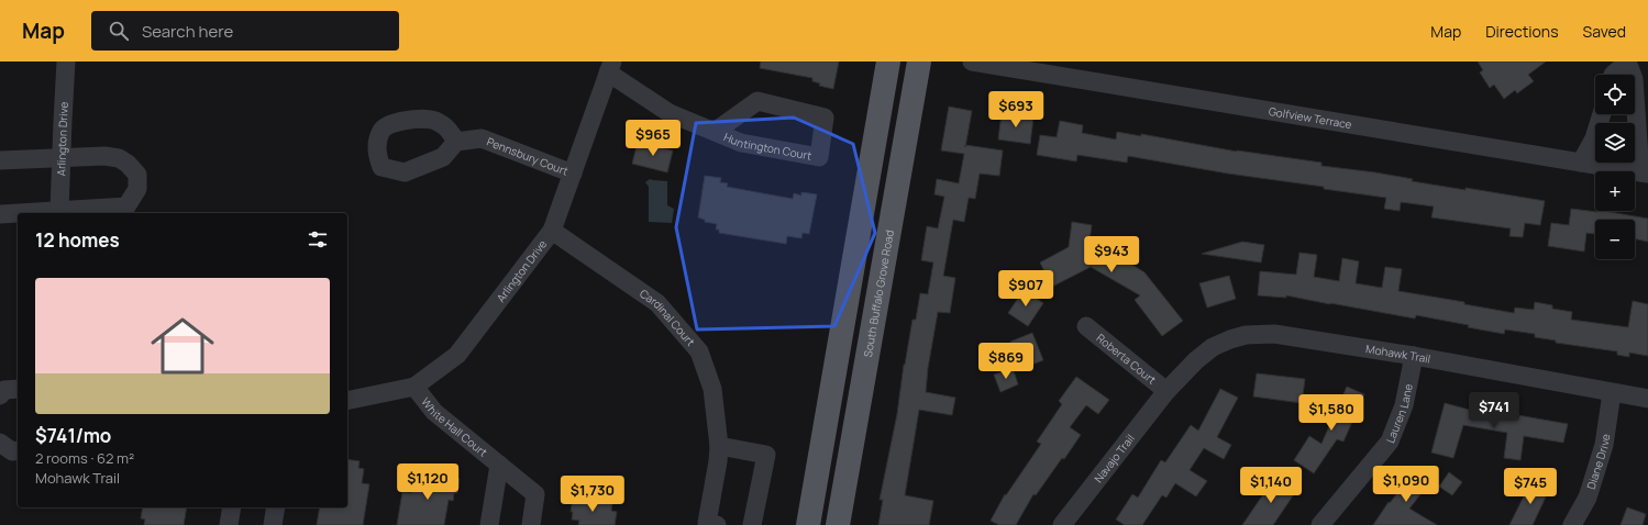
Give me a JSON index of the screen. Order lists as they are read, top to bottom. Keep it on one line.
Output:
{"streets":{"main road":["South Buffalo Grove Road"],"street":["Golfview Terrace","Arlington Drive","Huntington Court","Pennsbury Court","Cardinal Court","Mohawk Trail","Roberta Court","Lauren Lane","White Hall Court","Navajo Trail","Diane Drive"]},"crossings":[["Arlington Drive","Huntington Court"],["Arlington Drive","Pennsbury Court"],["Arlington Drive","Cardinal Court"],["Arlington Drive","White Hall Court"],["Mohawk Trail","Roberta Court"],["Mohawk Trail","Lauren Lane"],["Mohawk Trail","Navajo Trail"],["Mohawk Trail","Diane Drive"],["Roberta Court","Navajo Trail"]],"page":{"header":"Map","search":"Search here","nav":["Map","Directions","Saved"],"map_buttons":["+","−"],"price":["$693","$965","$943","$907","$869","$741","$1,580","$1,120","$1,090","$1,140","$745","$1,730"],"heading":"12 homes","list":[{"name":"$741/mo","note":"2 rooms · 62 m² · Mohawk Trail"}]}}
